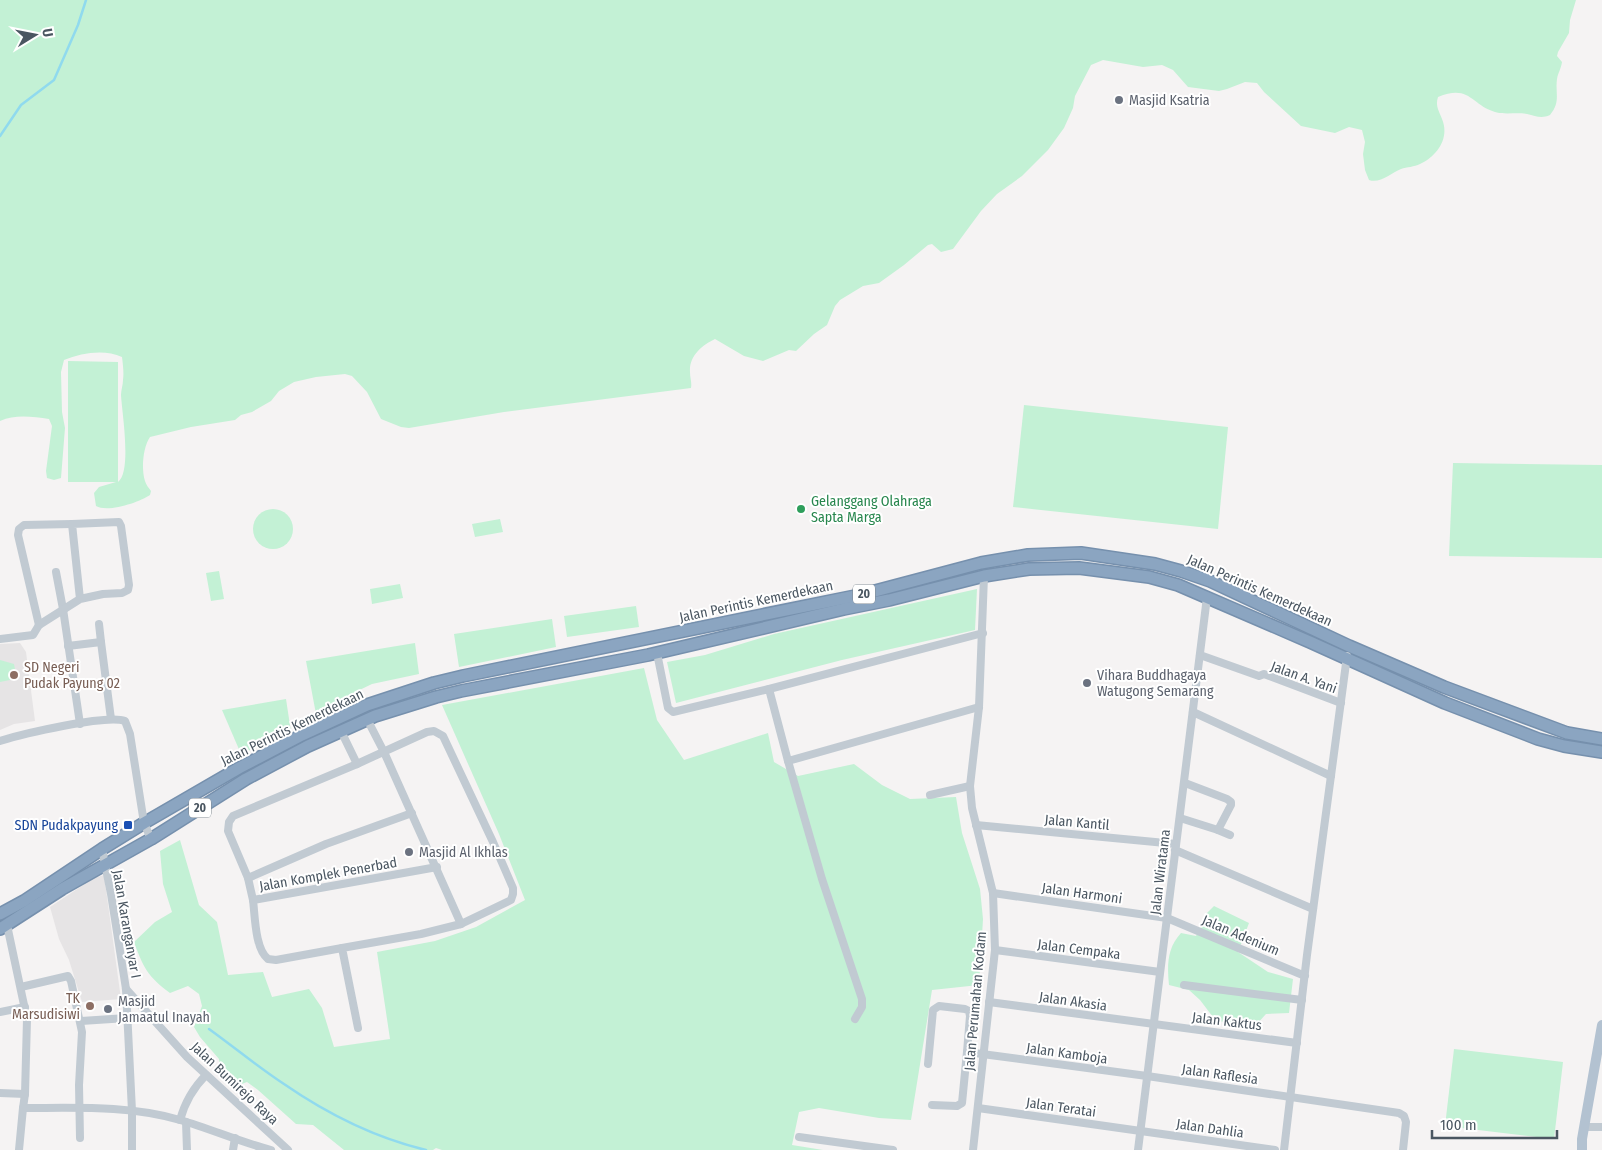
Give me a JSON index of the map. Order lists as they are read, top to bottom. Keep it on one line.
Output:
{"streets":{"highway":["Jalan Perintis Kemerdekaan","20"],"street":["Jalan A. Yani","Jalan Kantil","Jalan Wiratama","Jalan Komplek Penerbad","Jalan Harmoni","Jalan Karanganyar I","Jalan Adenium","Jalan Cempaka","Jalan Perumahan Kodam","Jalan Akasia","Jalan Kaktus","Jalan Kamboja","Jalan Raflesia","Jalan Bumirejo Raya","Jalan Teratai","Jalan Dahlia"]},"crossings":[["Jalan Perintis Kemerdekaan","Jalan Wiratama"],["Jalan Perintis Kemerdekaan","Jalan Karanganyar I"],["Jalan Perintis Kemerdekaan","Jalan Perumahan Kodam"],["Jalan A. Yani","Jalan Wiratama"],["Jalan Kantil","Jalan Wiratama"],["Jalan Kantil","Jalan Perumahan Kodam"],["Jalan Wiratama","Jalan Harmoni"],["Jalan Wiratama","Jalan Adenium"],["Jalan Wiratama","Jalan Cempaka"],["Jalan Wiratama","Jalan Akasia"],["Jalan Wiratama","Jalan Kaktus"],["Jalan Wiratama","Jalan Kamboja"],["Jalan Wiratama","Jalan Raflesia"],["Jalan Wiratama","Jalan Teratai"],["Jalan Wiratama","Jalan Dahlia"],["Jalan Harmoni","Jalan Adenium"],["Jalan Harmoni","Jalan Perumahan Kodam"],["Jalan Karanganyar I","Jalan Bumirejo Raya"],["Jalan Cempaka","Jalan Perumahan Kodam"],["Jalan Perumahan Kodam","Jalan Akasia"],["Jalan Perumahan Kodam","Jalan Kamboja"],["Jalan Perumahan Kodam","Jalan Teratai"],["Jalan Akasia","Jalan Kaktus"],["Jalan Kamboja","Jalan Raflesia"],["Jalan Teratai","Jalan Dahlia"]],"places":{"other":["Masjid Ksatria","Gelanggang Olahraga Sapta Marga","SD Negeri Pudak Payung 02","Vihara Buddhagaya Watugong Semarang","Masjid Al Ikhlas","TK Marsudisiwi","Masjid Jamaatul Inayah"],"transit":["SDN Pudakpayung"]},"scale_bar":"100 m","north":"right"}
